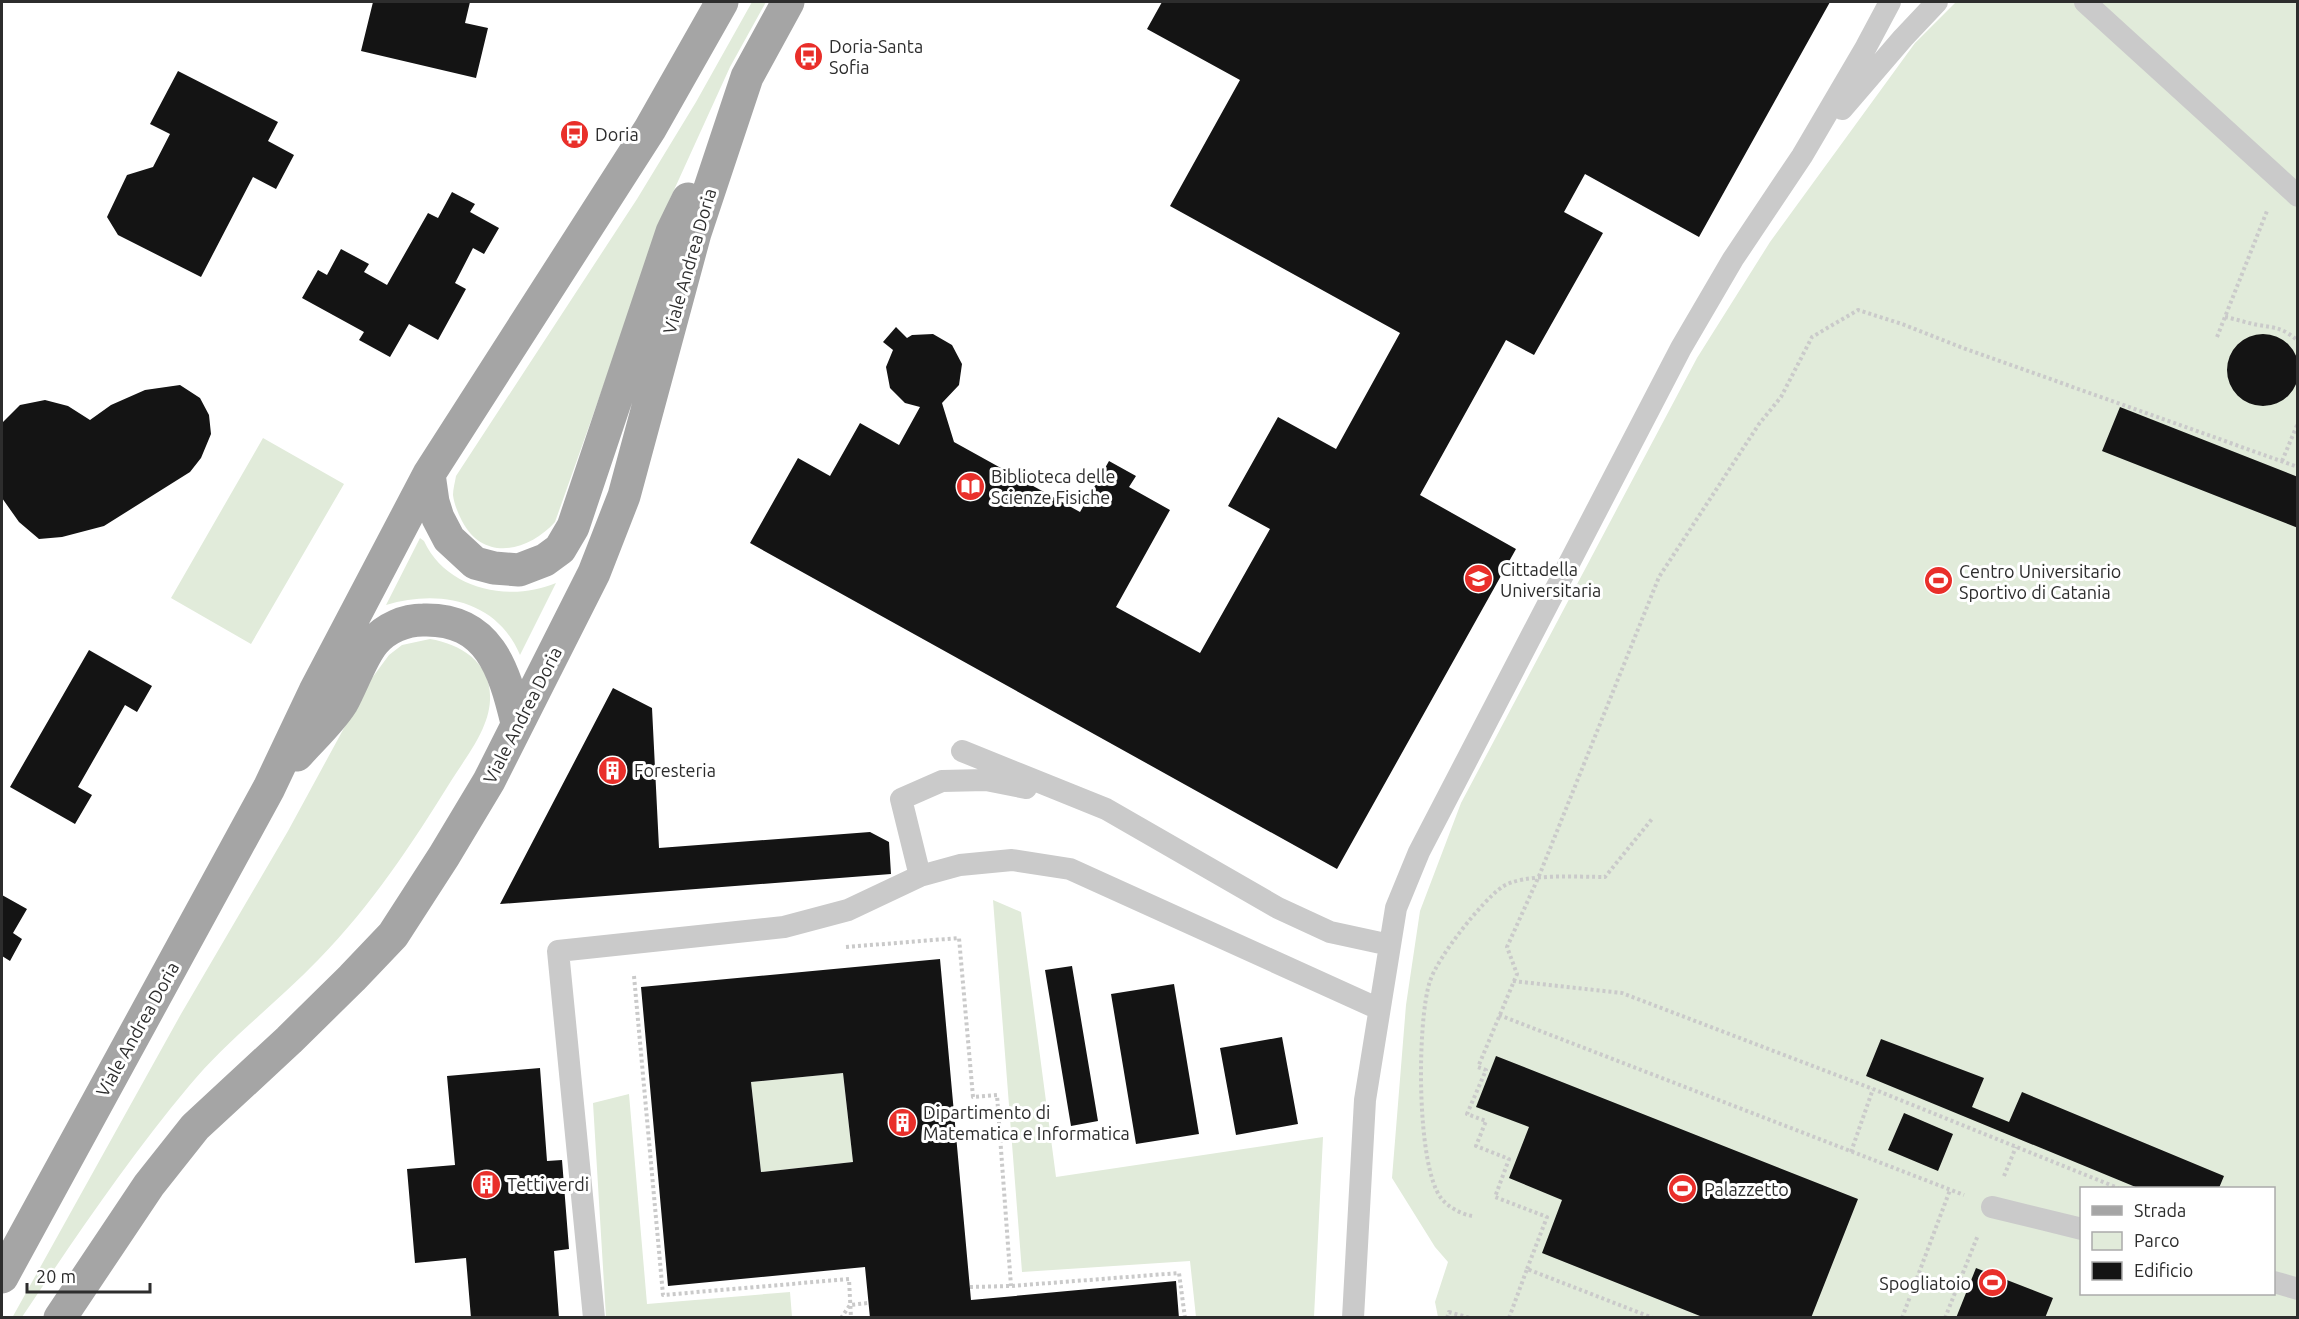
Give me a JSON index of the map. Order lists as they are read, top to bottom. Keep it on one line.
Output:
{"streets":{"main road":["Viale Andrea Doria"]},"places":{"bus stop":["Doria-Santa Sofia","Doria"],"library":["Biblioteca delle Scienze Fisiche"],"school or university":["Cittadella Universitaria"],"sports":["Centro Universitario Sportivo di Catania","Palazzetto","Spogliatoio"],"building":["Foresteria","Dipartimento di Matematica e Informatica","Tetti verdi"]},"legend":["Strada","Parco","Edificio"],"scale_bar":"20 m"}
